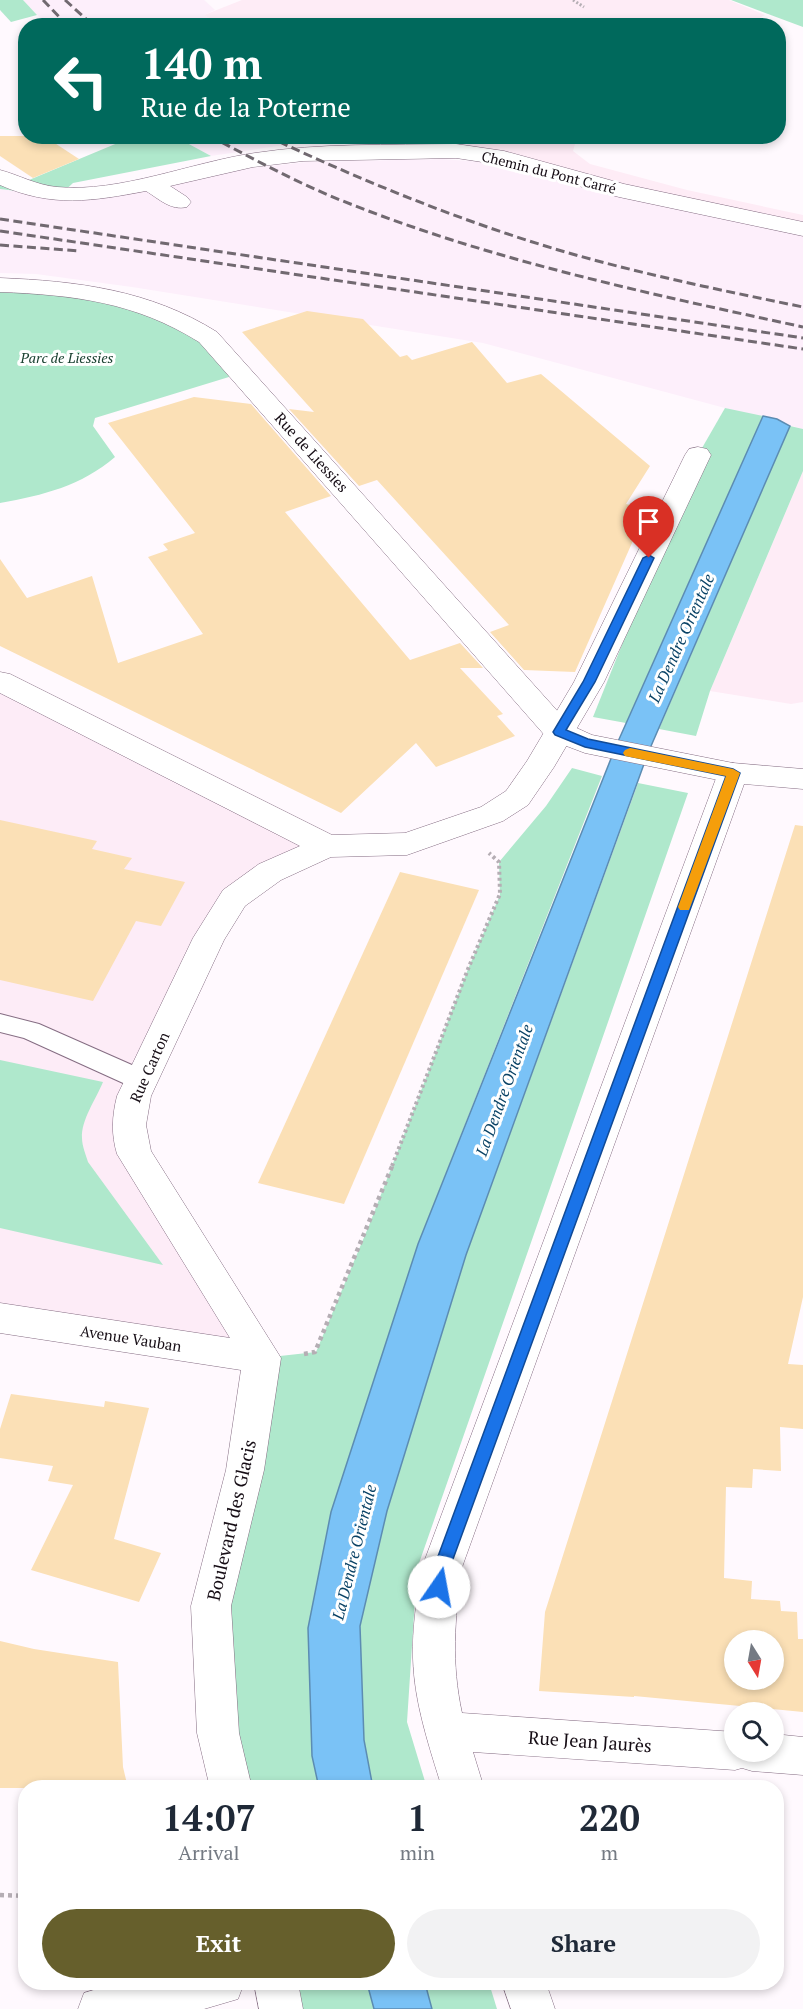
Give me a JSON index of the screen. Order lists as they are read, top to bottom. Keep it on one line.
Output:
{"streets":{"street":["Chemin du Pont Carré","Rue de Liessies","Rue Carton","Avenue Vauban","Boulevard des Glacis","Rue Jean Jaurès"]},"crossings":[["Rue de Liessies","Rue Carton"],["Rue Carton","Avenue Vauban"],["Rue Carton","Boulevard des Glacis"],["Avenue Vauban","Boulevard des Glacis"]],"water":["La Dendre Orientale"],"parks":["Parc de Liessies"],"north":"bottom","page":{"turn":["140 m","Rue de la Poterne"],"eta":["14:07","Arrival","1","min","220","m"],"buttons":["Exit","Share"]}}
